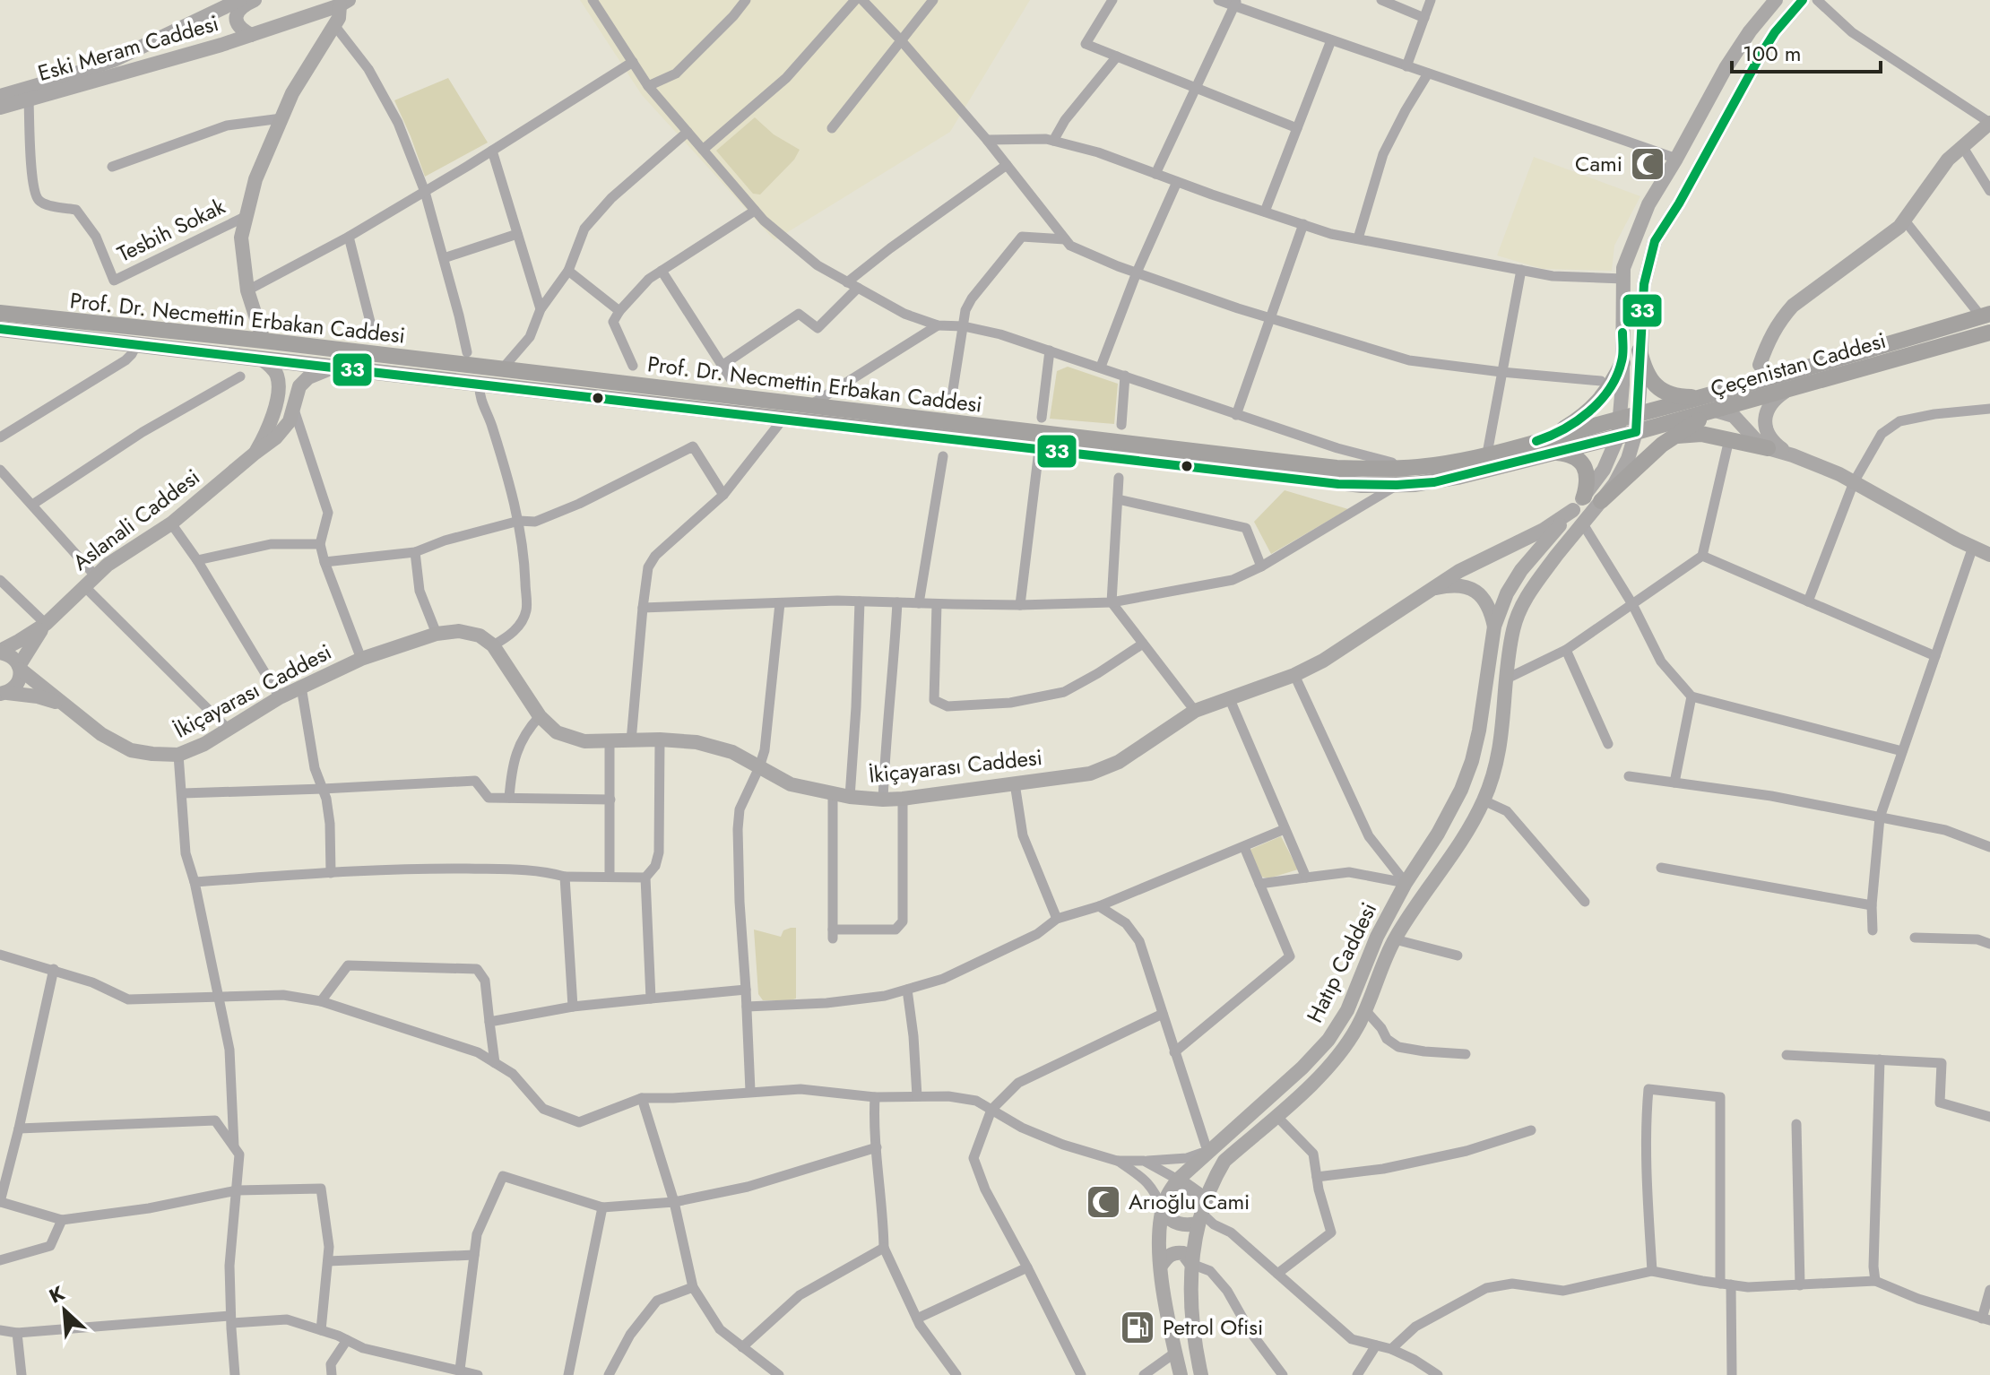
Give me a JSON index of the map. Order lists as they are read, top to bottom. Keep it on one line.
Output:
{"streets":{"main road":["Prof. Dr. Necmettin Erbakan Caddesi","Çeçenistan Caddesi"],"street":["Eski Meram Caddesi","Tesbih Sokak","Aslanali Caddesi","İkiçayarası Caddesi","Hatıp Caddesi"]},"crossings":[["Eski Meram Caddesi","Tesbih Sokak"],["Prof. Dr. Necmettin Erbakan Caddesi","Çeçenistan Caddesi"],["Prof. Dr. Necmettin Erbakan Caddesi","Aslanali Caddesi"],["Prof. Dr. Necmettin Erbakan Caddesi","Hatıp Caddesi"],["Çeçenistan Caddesi","Hatıp Caddesi"],["Aslanali Caddesi","İkiçayarası Caddesi"],["İkiçayarası Caddesi","Hatıp Caddesi"]],"places":{"mosque":["Cami","Arıoğlu Cami"],"fuel station":["Petrol Ofisi"]},"lines":["transit line 33"],"scale_bar":"100 m","north":"top left"}
